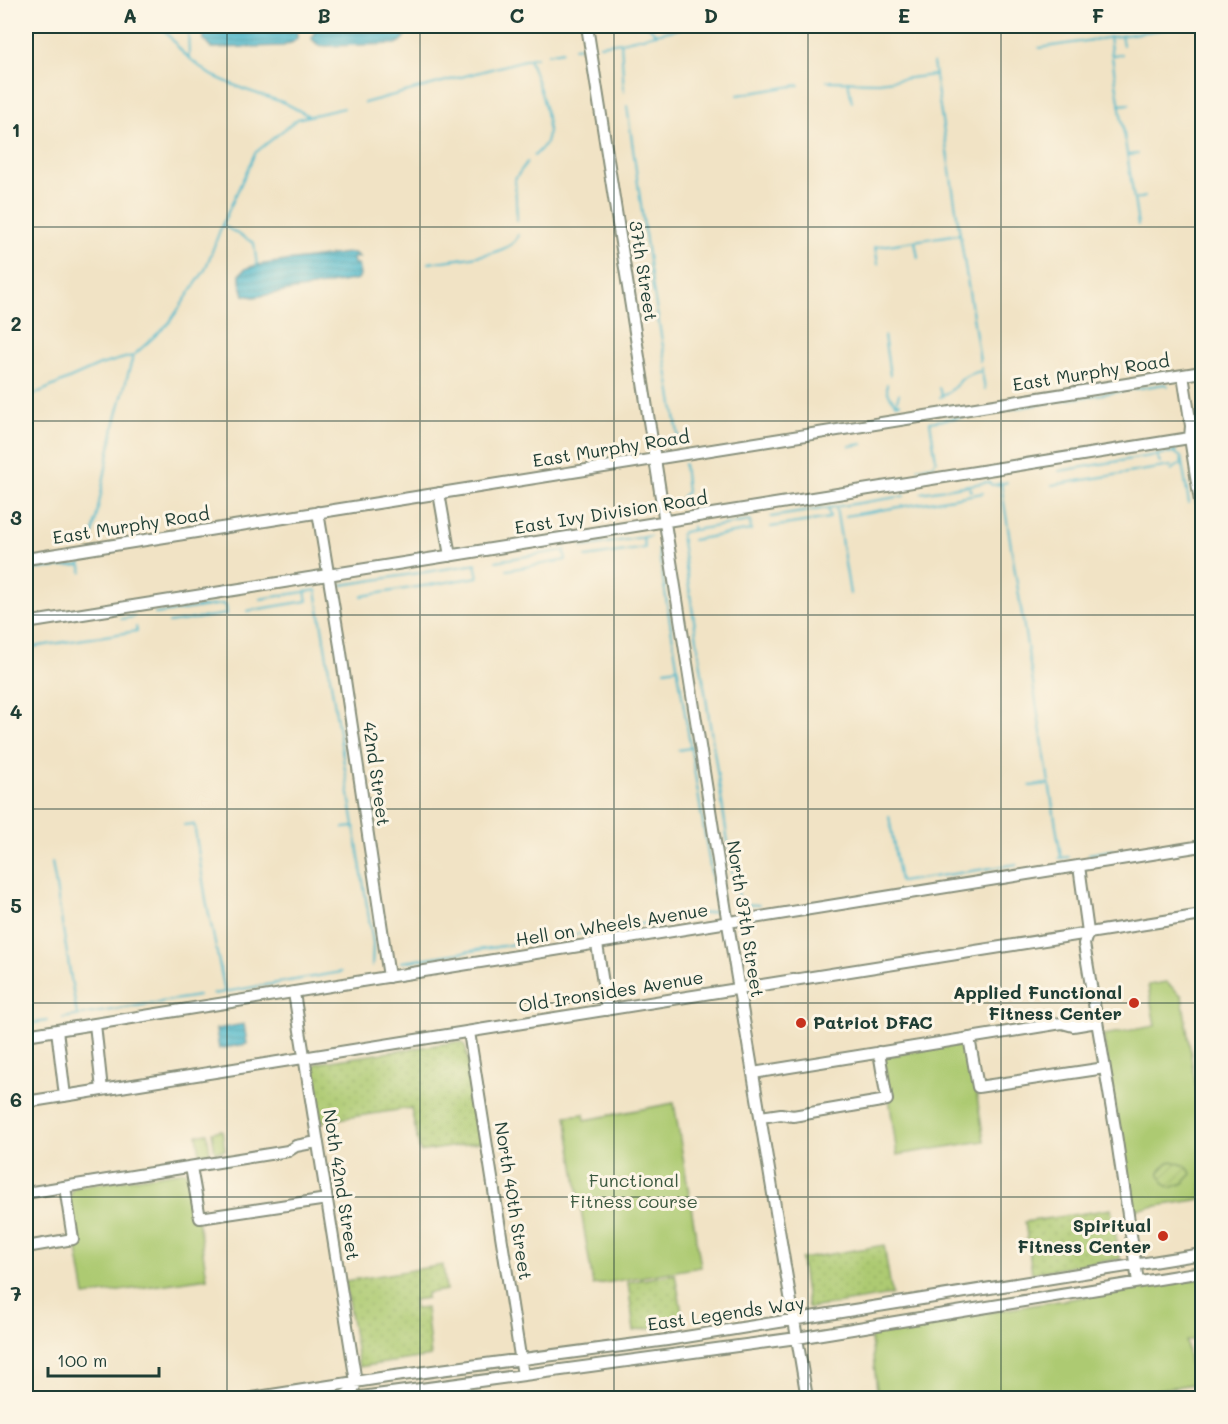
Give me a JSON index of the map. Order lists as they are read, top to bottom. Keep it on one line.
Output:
{"streets":{"street":["37th Street","East Murphy Road","East Ivy Division Road","42nd Street","North 37th Street","Hell on Wheels Avenue","Old Ironsides Avenue","Noth 42nd Street","North 40th Street","East Legends Way"]},"crossings":[["37th Street","East Murphy Road"],["37th Street","East Ivy Division Road"],["37th Street","North 37th Street"],["East Murphy Road","42nd Street"],["East Ivy Division Road","42nd Street"],["East Ivy Division Road","North 37th Street"],["42nd Street","Hell on Wheels Avenue"],["North 37th Street","Hell on Wheels Avenue"],["North 37th Street","Old Ironsides Avenue"],["North 37th Street","East Legends Way"],["Hell on Wheels Avenue","Noth 42nd Street"],["Old Ironsides Avenue","Noth 42nd Street"],["Old Ironsides Avenue","North 40th Street"],["Noth 42nd Street","East Legends Way"],["North 40th Street","East Legends Way"]],"parks":["Functional Fitness course"],"places":["Applied Functional Fitness Center","Patriot DFAC","Spiritual Fitness Center"],"scale_bar":"100 m","grid":{"columns":["A","B","C","D","E","F"],"rows":["1","2","3","4","5","6","7"]}}
